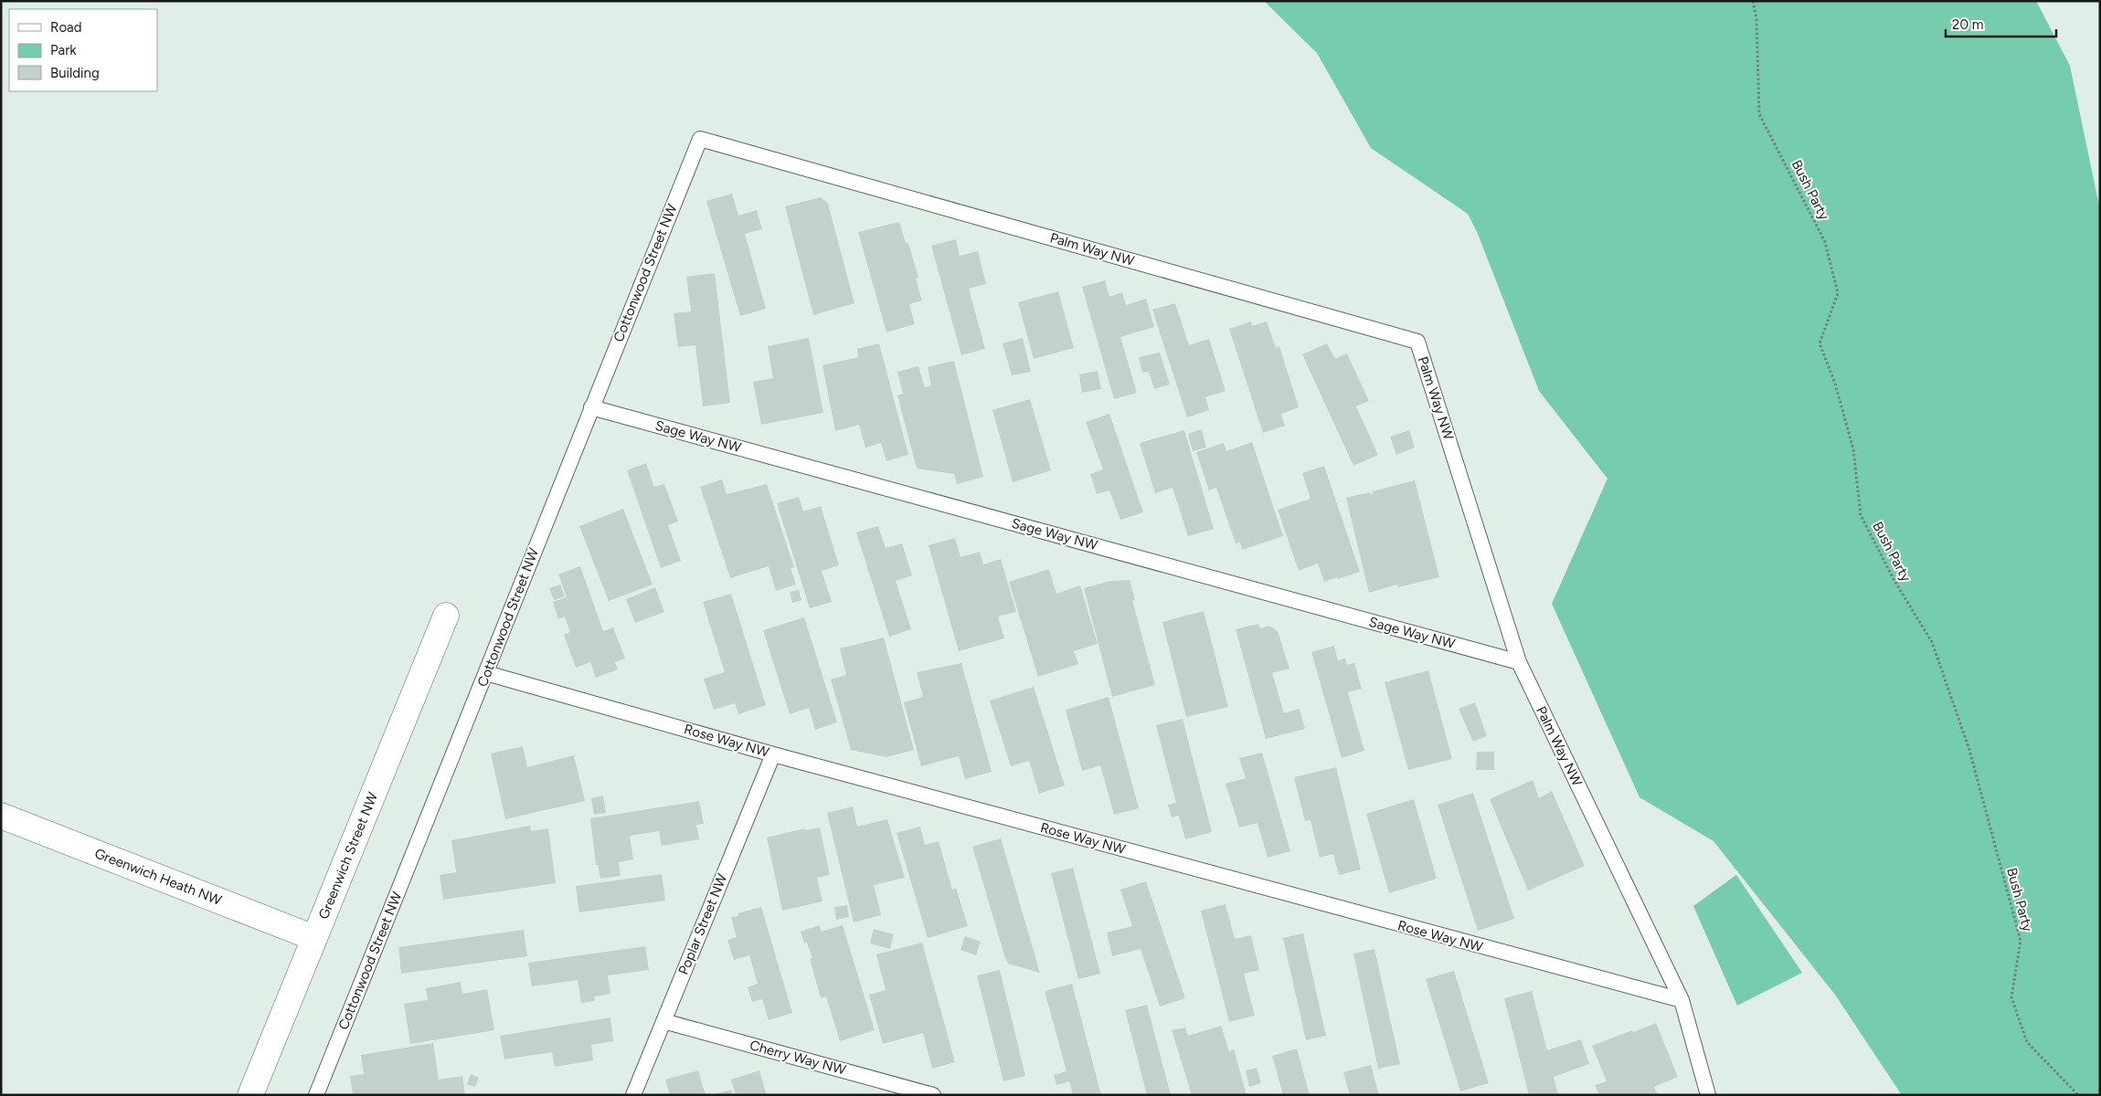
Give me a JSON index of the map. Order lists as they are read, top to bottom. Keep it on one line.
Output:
{"streets":{"street":["Greenwich Street NW","Greenwich Heath NW"],"lane":["Palm Way NW","Cottonwood Street NW","Sage Way NW","Rose Way NW","Poplar Street NW","Cherry Way NW"],"path":["Bush Party"]},"crossings":[["Palm Way NW","Cottonwood Street NW"],["Palm Way NW","Sage Way NW"],["Palm Way NW","Rose Way NW"],["Cottonwood Street NW","Sage Way NW"],["Cottonwood Street NW","Rose Way NW"],["Rose Way NW","Poplar Street NW"],["Greenwich Street NW","Greenwich Heath NW"],["Poplar Street NW","Cherry Way NW"]],"legend":["Road","Park","Building"],"scale_bar":"20 m"}
